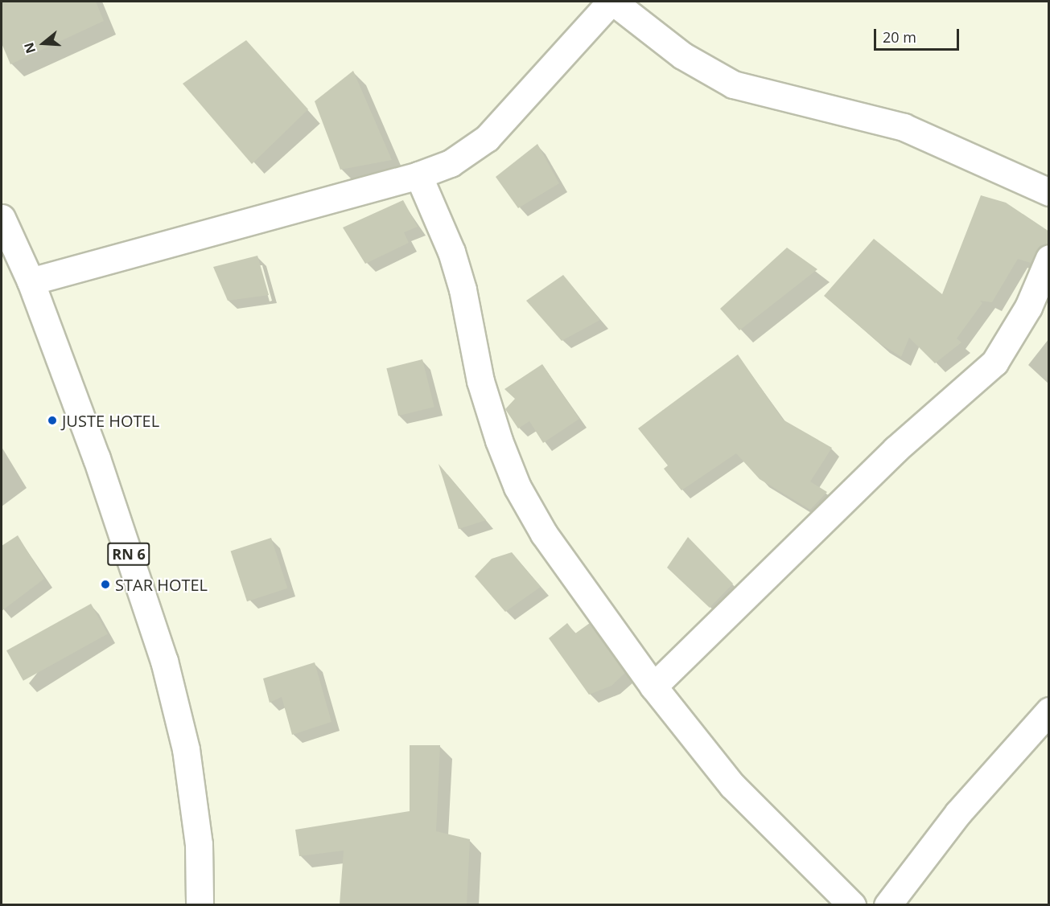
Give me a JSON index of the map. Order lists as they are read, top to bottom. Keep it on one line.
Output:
{"streets":{"street":["RN 6"]},"places":["JUSTE HOTEL","STAR HOTEL"],"scale_bar":"20 m","north":"left"}
